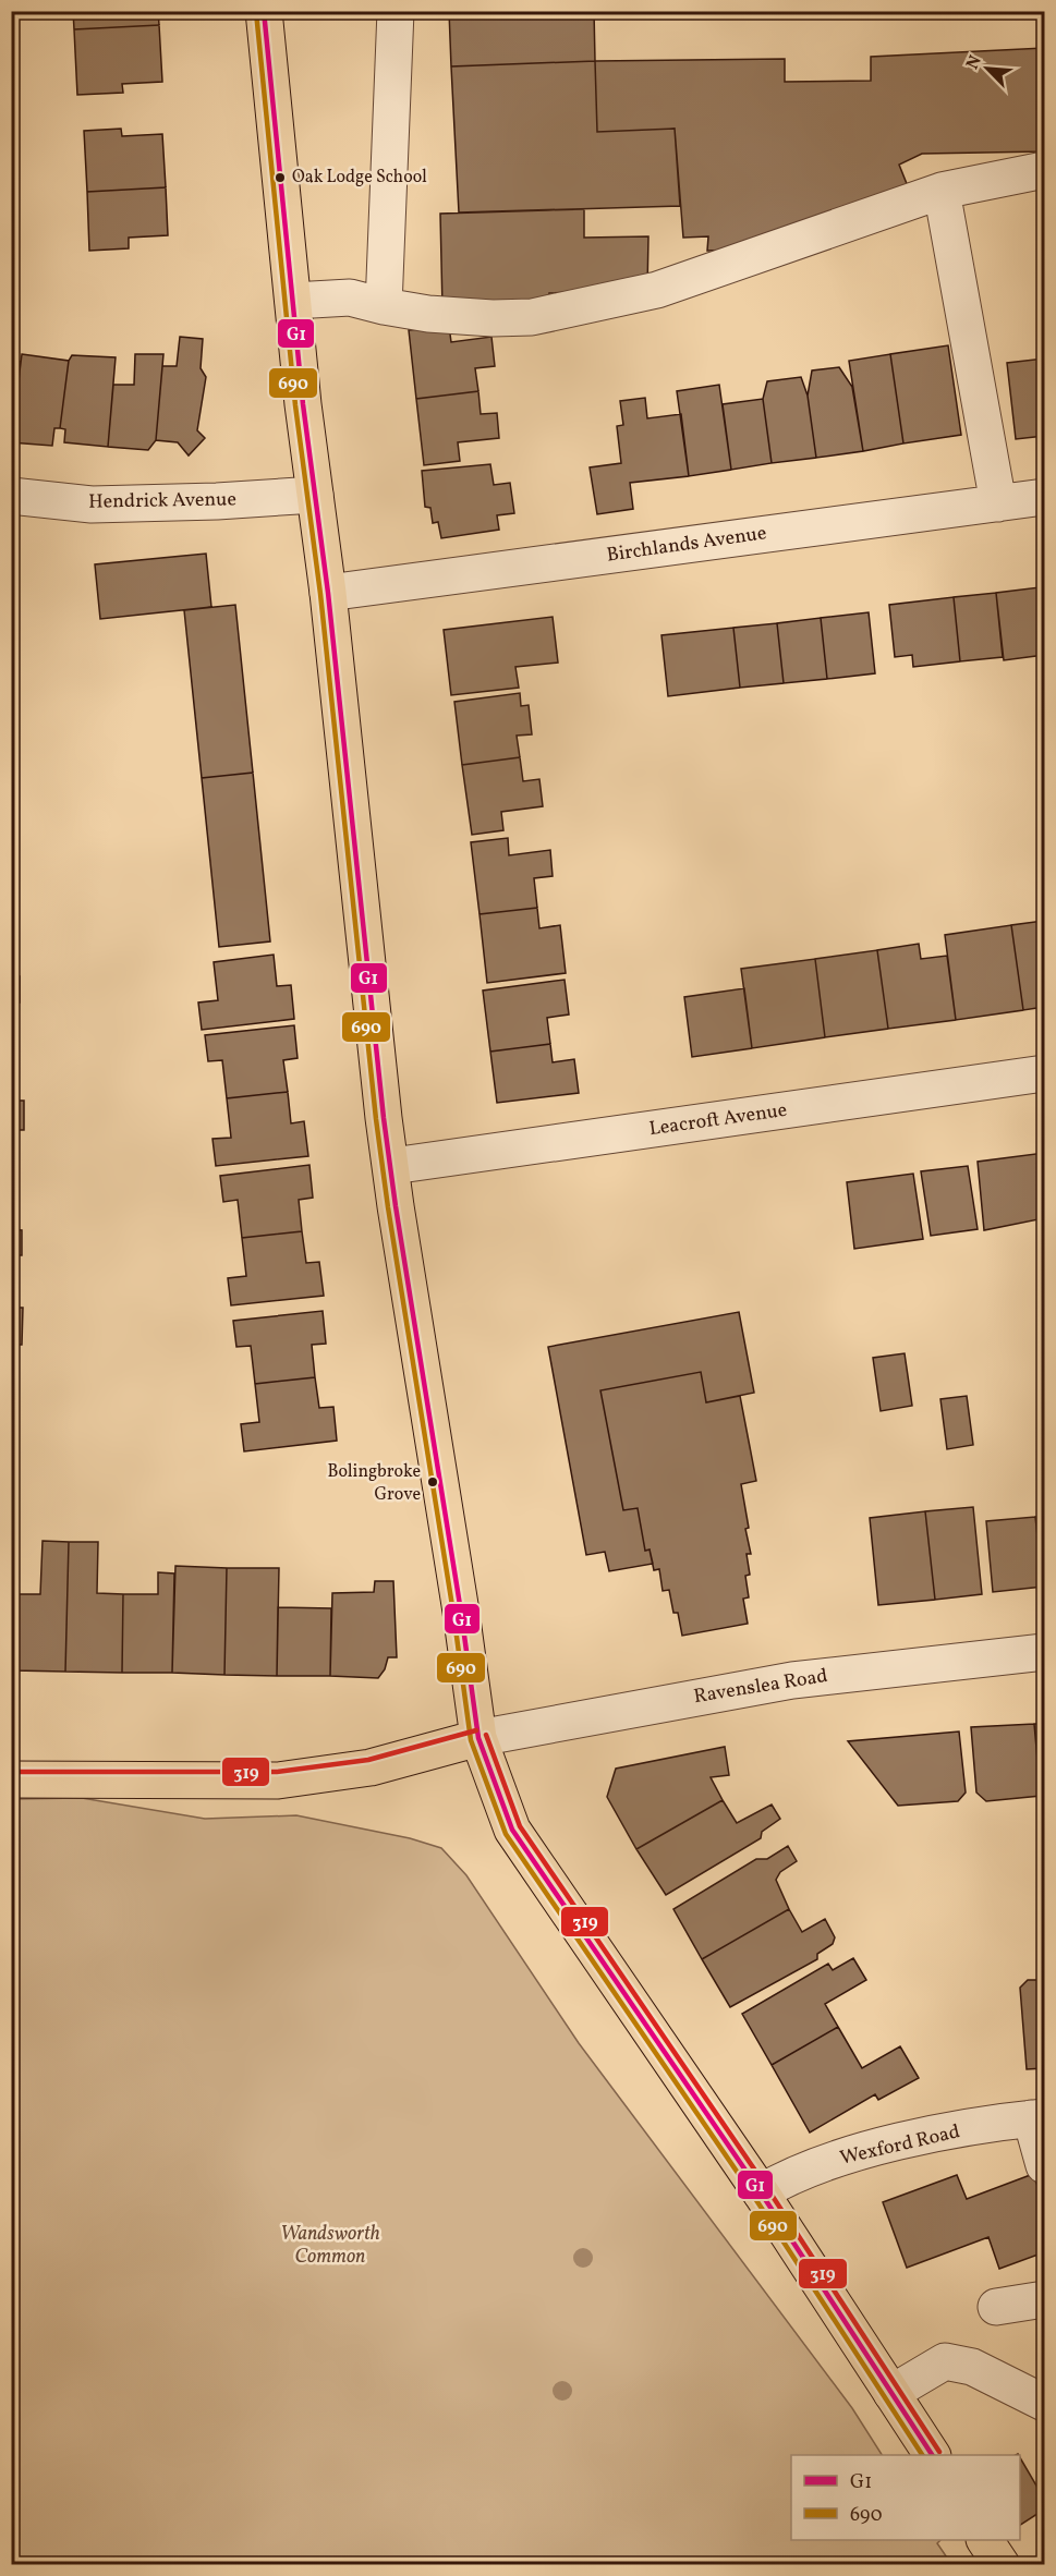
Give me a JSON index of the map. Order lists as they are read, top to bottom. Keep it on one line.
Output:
{"streets":{"street":["Hendrick Avenue","Birchlands Avenue","Leacroft Avenue","Ravenslea Road","Wexford Road"]},"parks":["Wandsworth Common"],"places":["Oak Lodge School","Bolingbroke Grove"],"lines":["transit line G1","transit line 690","transit line 319"],"legend":["G1","690"],"north":"top left"}
